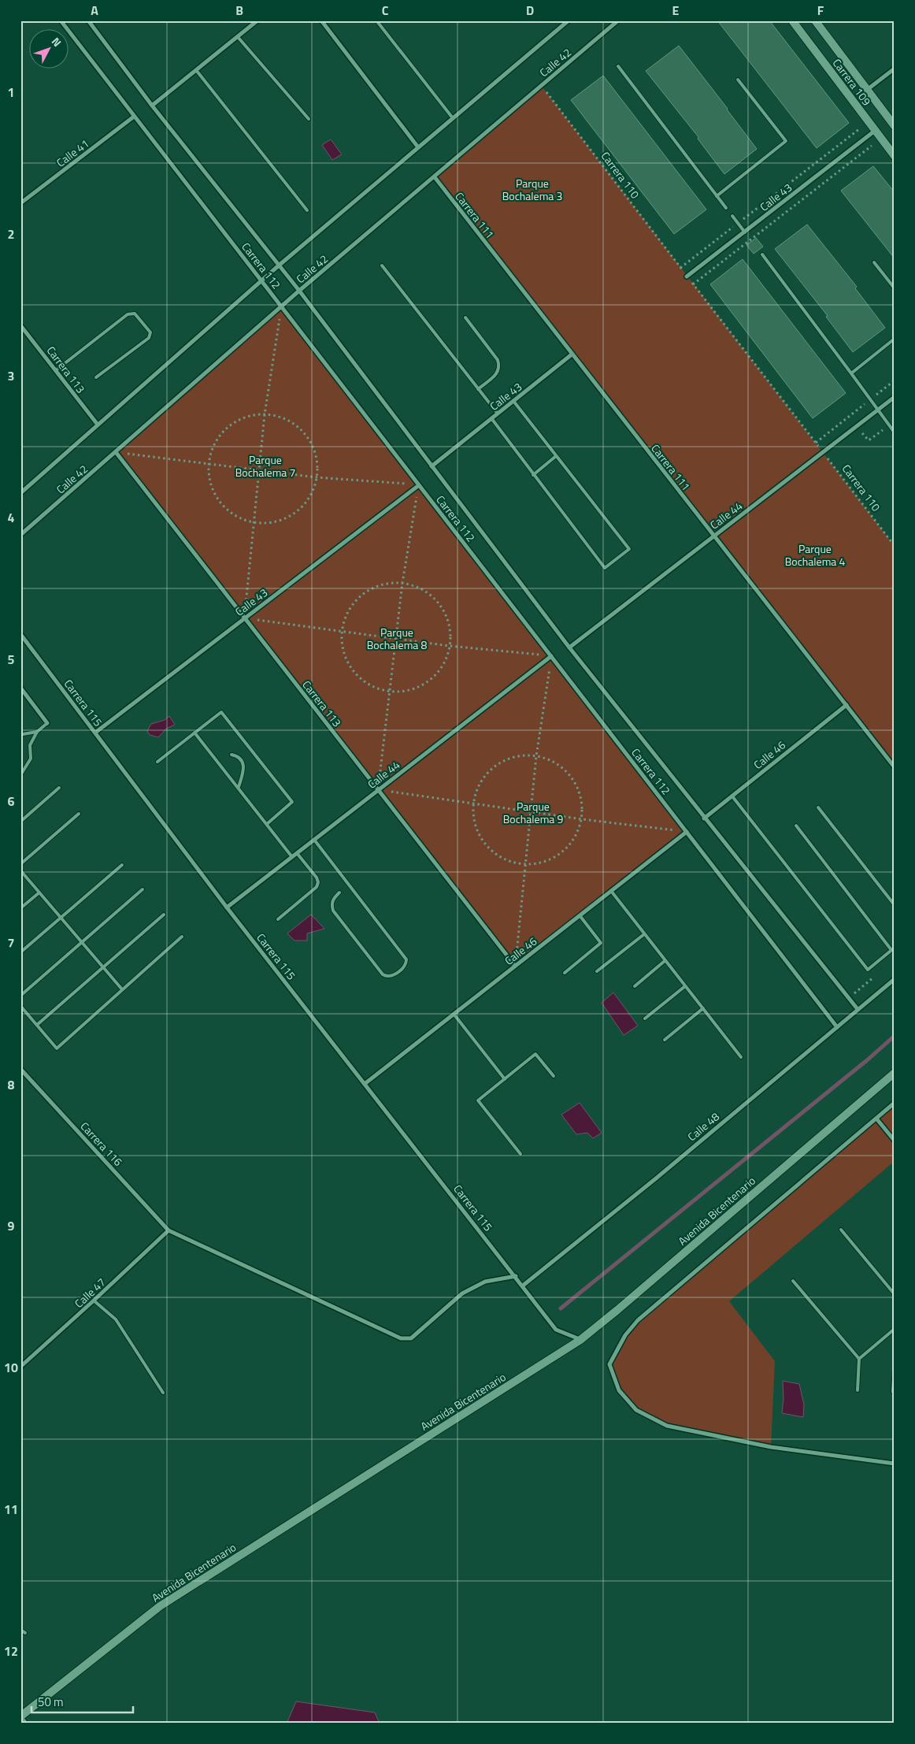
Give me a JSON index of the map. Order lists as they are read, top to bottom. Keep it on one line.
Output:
{"streets":{"main road":["Carrera 109","Avenida Bicentenario"],"street":["Calle 42","Calle 41","Calle 43","Carrera 111","Carrera 112","Carrera 113","Calle 44","Carrera 115","Calle 46","Calle 48","Carrera 116","Calle 47"],"path":["Carrera 110"]},"crossings":[["Calle 42","Carrera 111"],["Calle 42","Carrera 112"],["Calle 42","Carrera 113"],["Carrera 109","Calle 43"],["Calle 41","Carrera 112"],["Calle 43","Carrera 111"],["Calle 43","Carrera 112"],["Calle 43","Carrera 113"],["Calle 43","Carrera 115"],["Carrera 111","Calle 44"],["Carrera 111","Calle 46"],["Carrera 112","Calle 44"],["Carrera 112","Calle 46"],["Carrera 112","Calle 48"],["Carrera 113","Calle 44"],["Carrera 113","Calle 46"],["Calle 44","Carrera 115"],["Carrera 115","Calle 46"],["Carrera 115","Calle 48"],["Carrera 115","Avenida Bicentenario"],["Carrera 116","Calle 47"]],"parks":["Parque Bochalema 3","Parque Bochalema 7","Parque Bochalema 4","Parque Bochalema 8","Parque Bochalema 9"],"scale_bar":"50 m","north":"top right","grid":{"columns":["A","B","C","D","E","F"],"rows":["1","2","3","4","5","6","7","8","9","10","11","12"]}}
